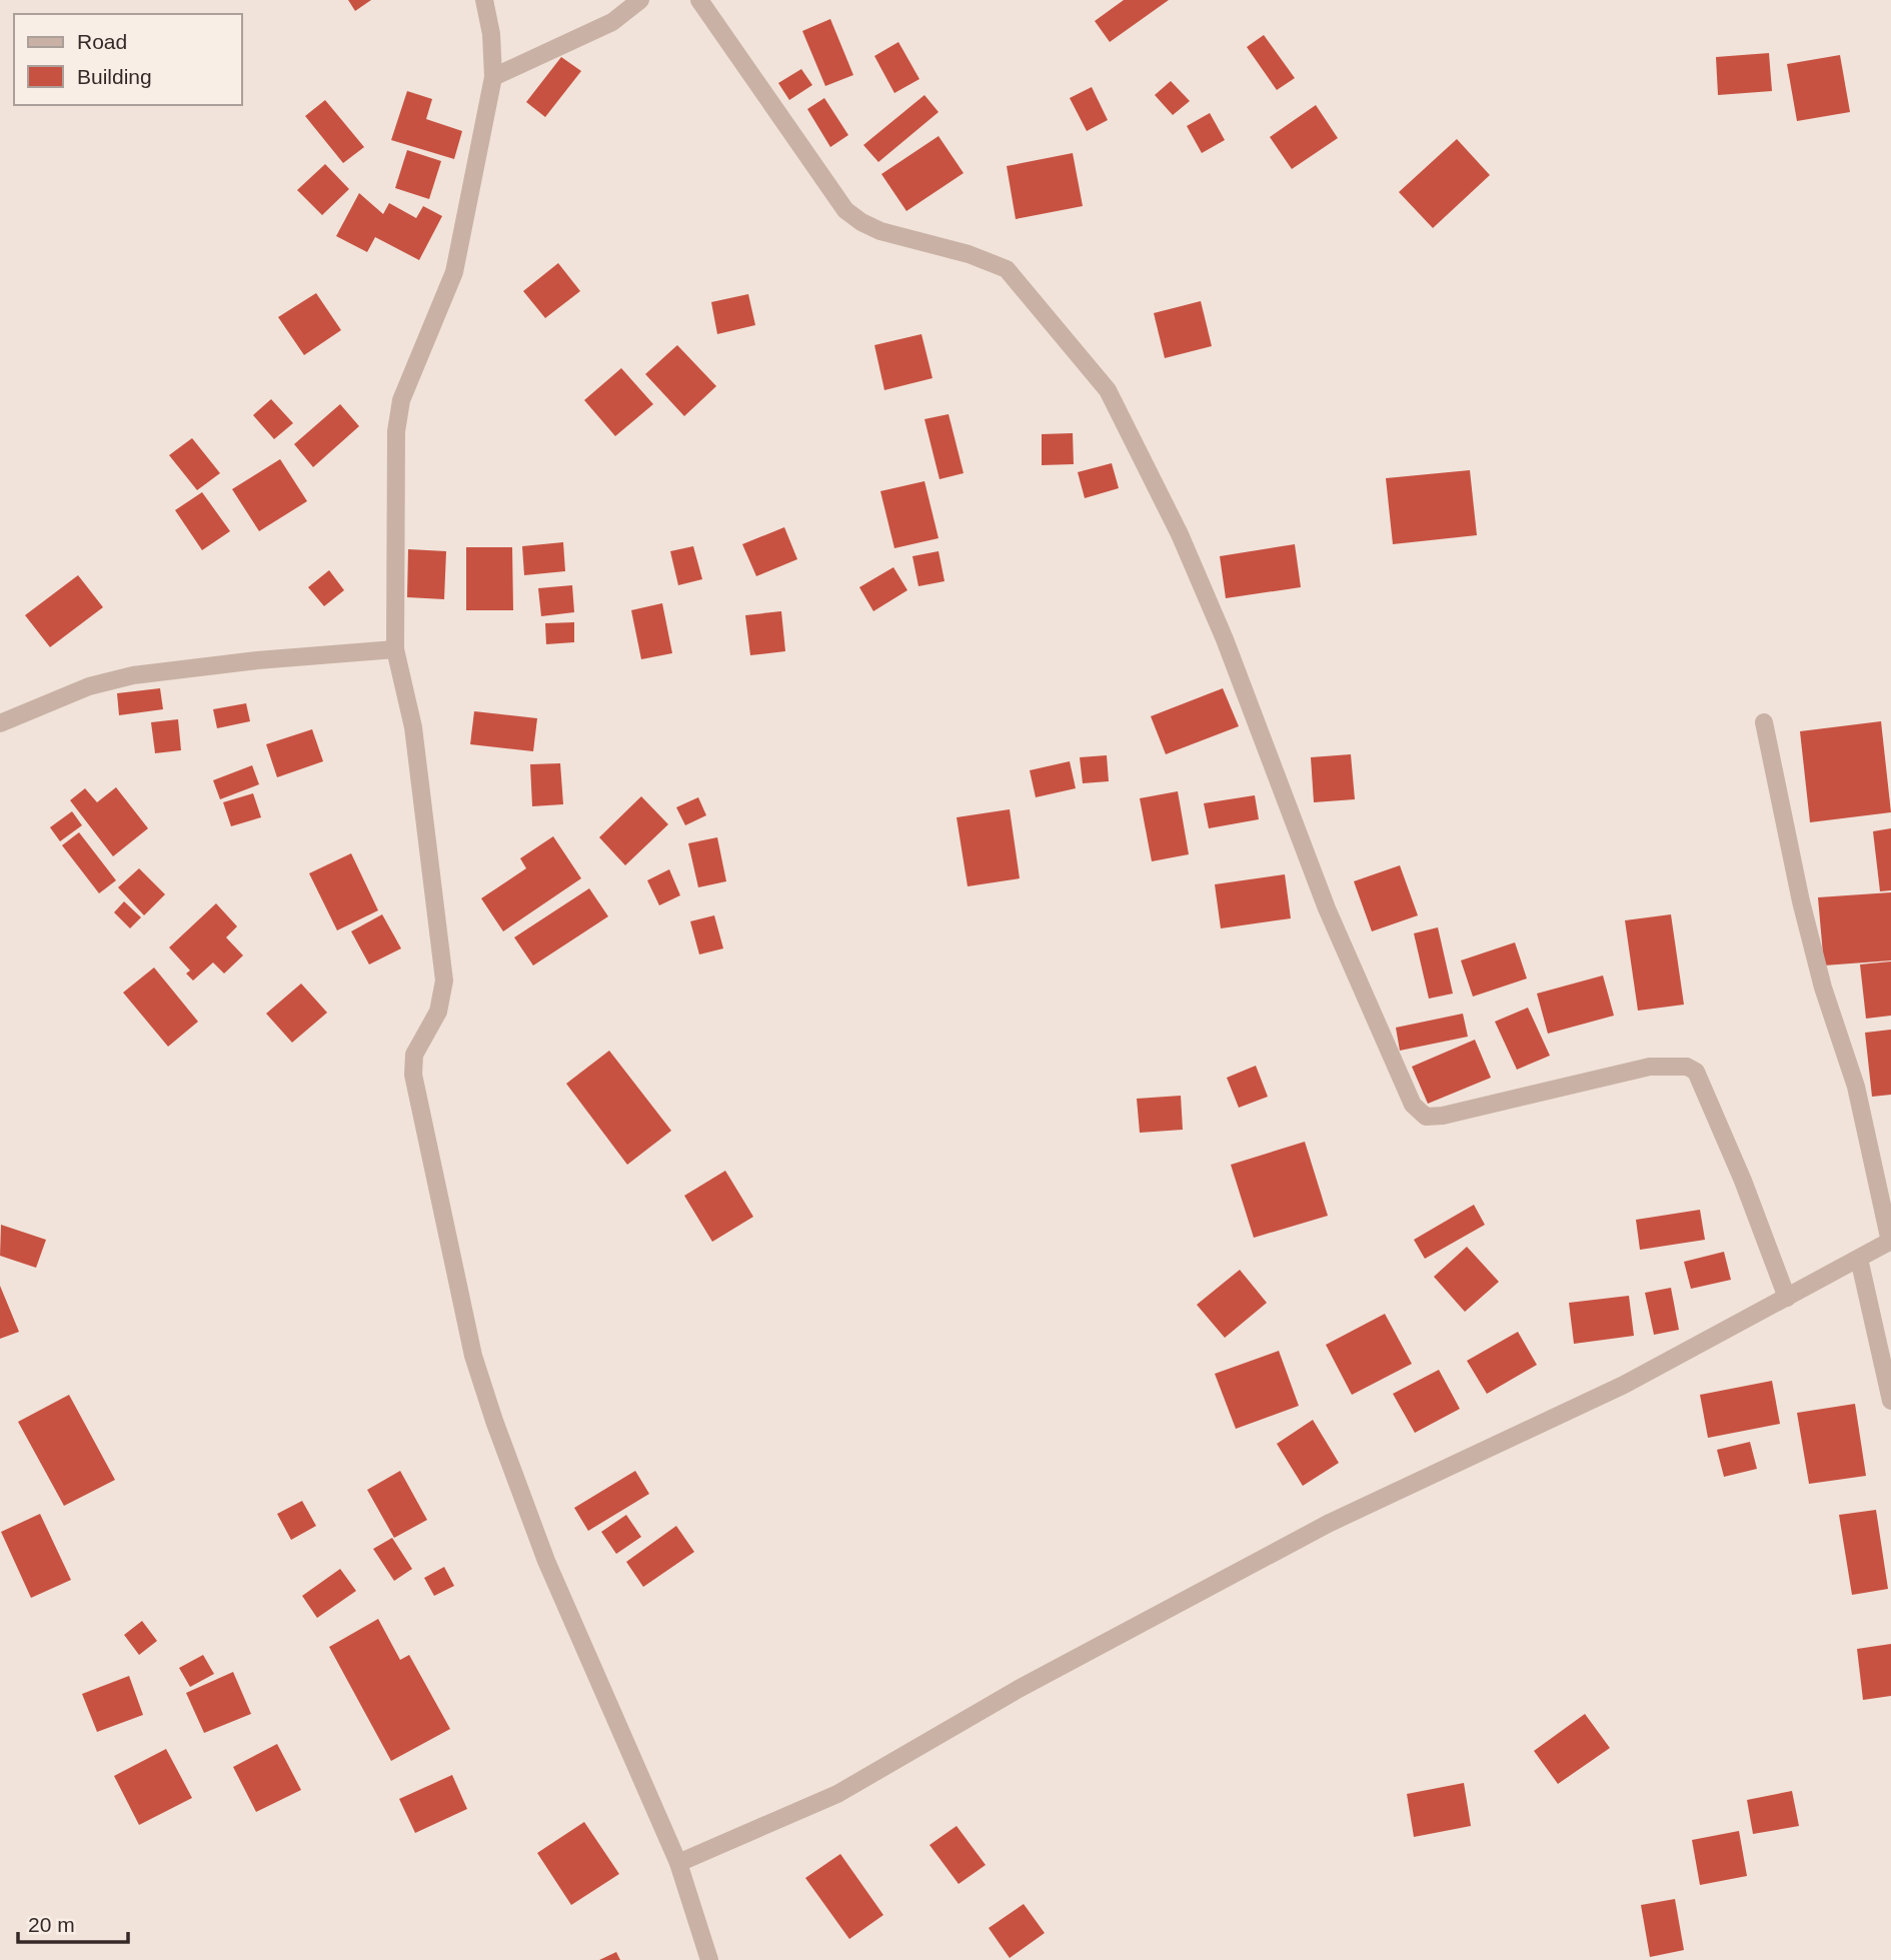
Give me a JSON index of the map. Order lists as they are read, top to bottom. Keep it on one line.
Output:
{"legend":["Road","Building"],"scale_bar":"20 m"}
